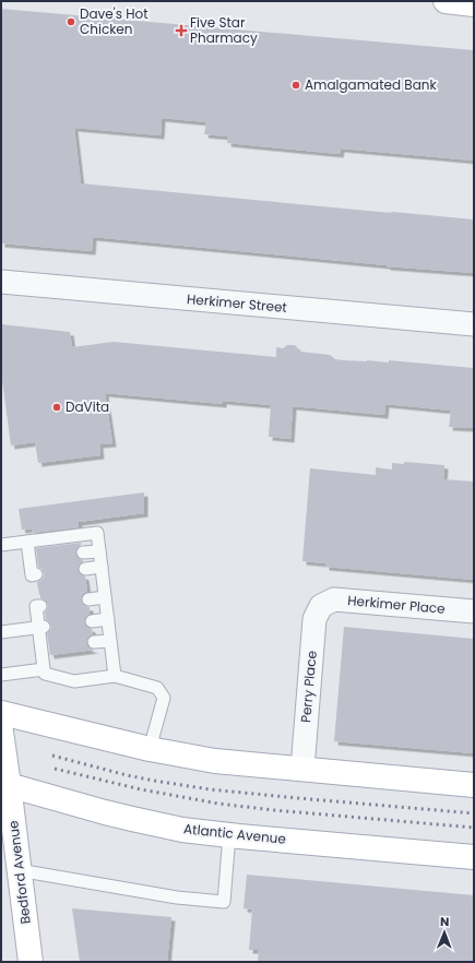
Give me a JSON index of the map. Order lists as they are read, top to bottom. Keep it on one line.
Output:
{"streets":{"main road":["Atlantic Avenue","Bedford Avenue"],"street":["Herkimer Street","Herkimer Place","Perry Place"]},"crossings":[["Herkimer Place","Perry Place"],["Atlantic Avenue","Bedford Avenue"]],"places":{"other":["Dave's Hot Chicken","Amalgamated Bank","DaVita"],"health":["Five Star Pharmacy"]},"north":"top"}
